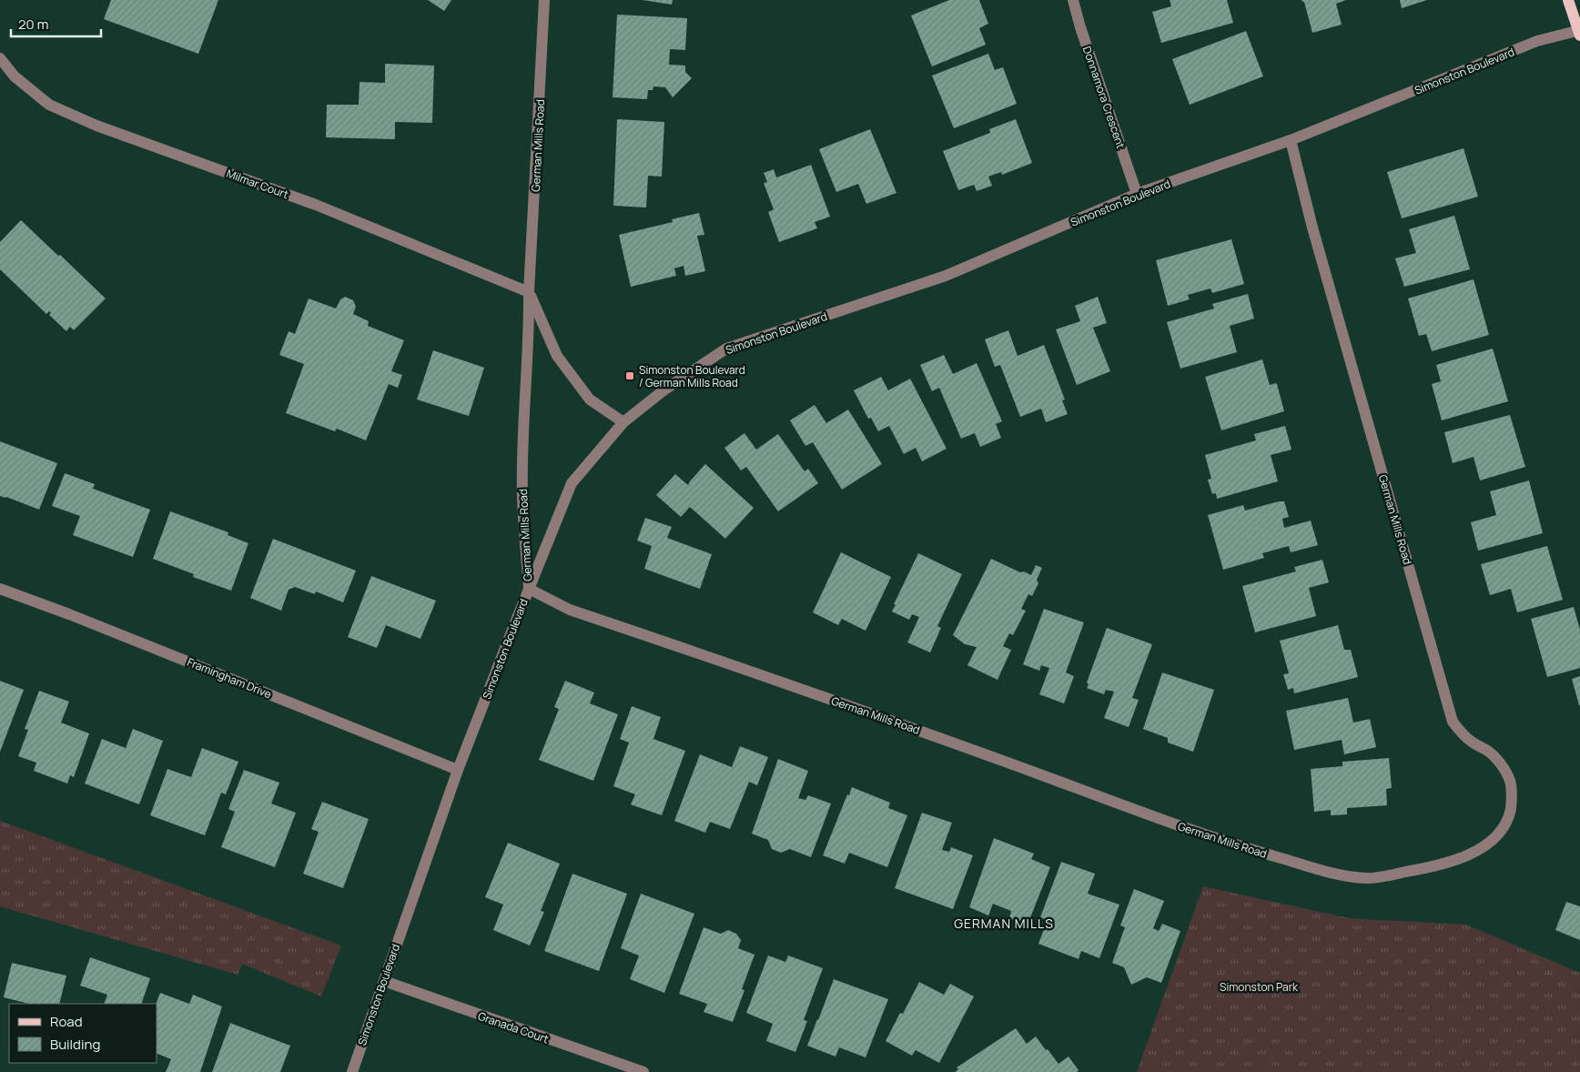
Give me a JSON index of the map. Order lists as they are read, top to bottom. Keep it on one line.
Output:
{"streets":{"street":["Simonston Boulevard","Donnamora Crescent","German Mills Road","Milmar Court","Framingham Drive","Granada Court"]},"crossings":[["Simonston Boulevard","Donnamora Crescent"],["Simonston Boulevard","German Mills Road"],["Simonston Boulevard","Framingham Drive"],["Simonston Boulevard","Granada Court"],["German Mills Road","Milmar Court"]],"districts":["GERMAN MILLS"],"parks":["Simonston Park"],"places":{"transit":["Simonston Boulevard / German Mills Road"]},"legend":["Road","Building"],"scale_bar":"20 m"}
